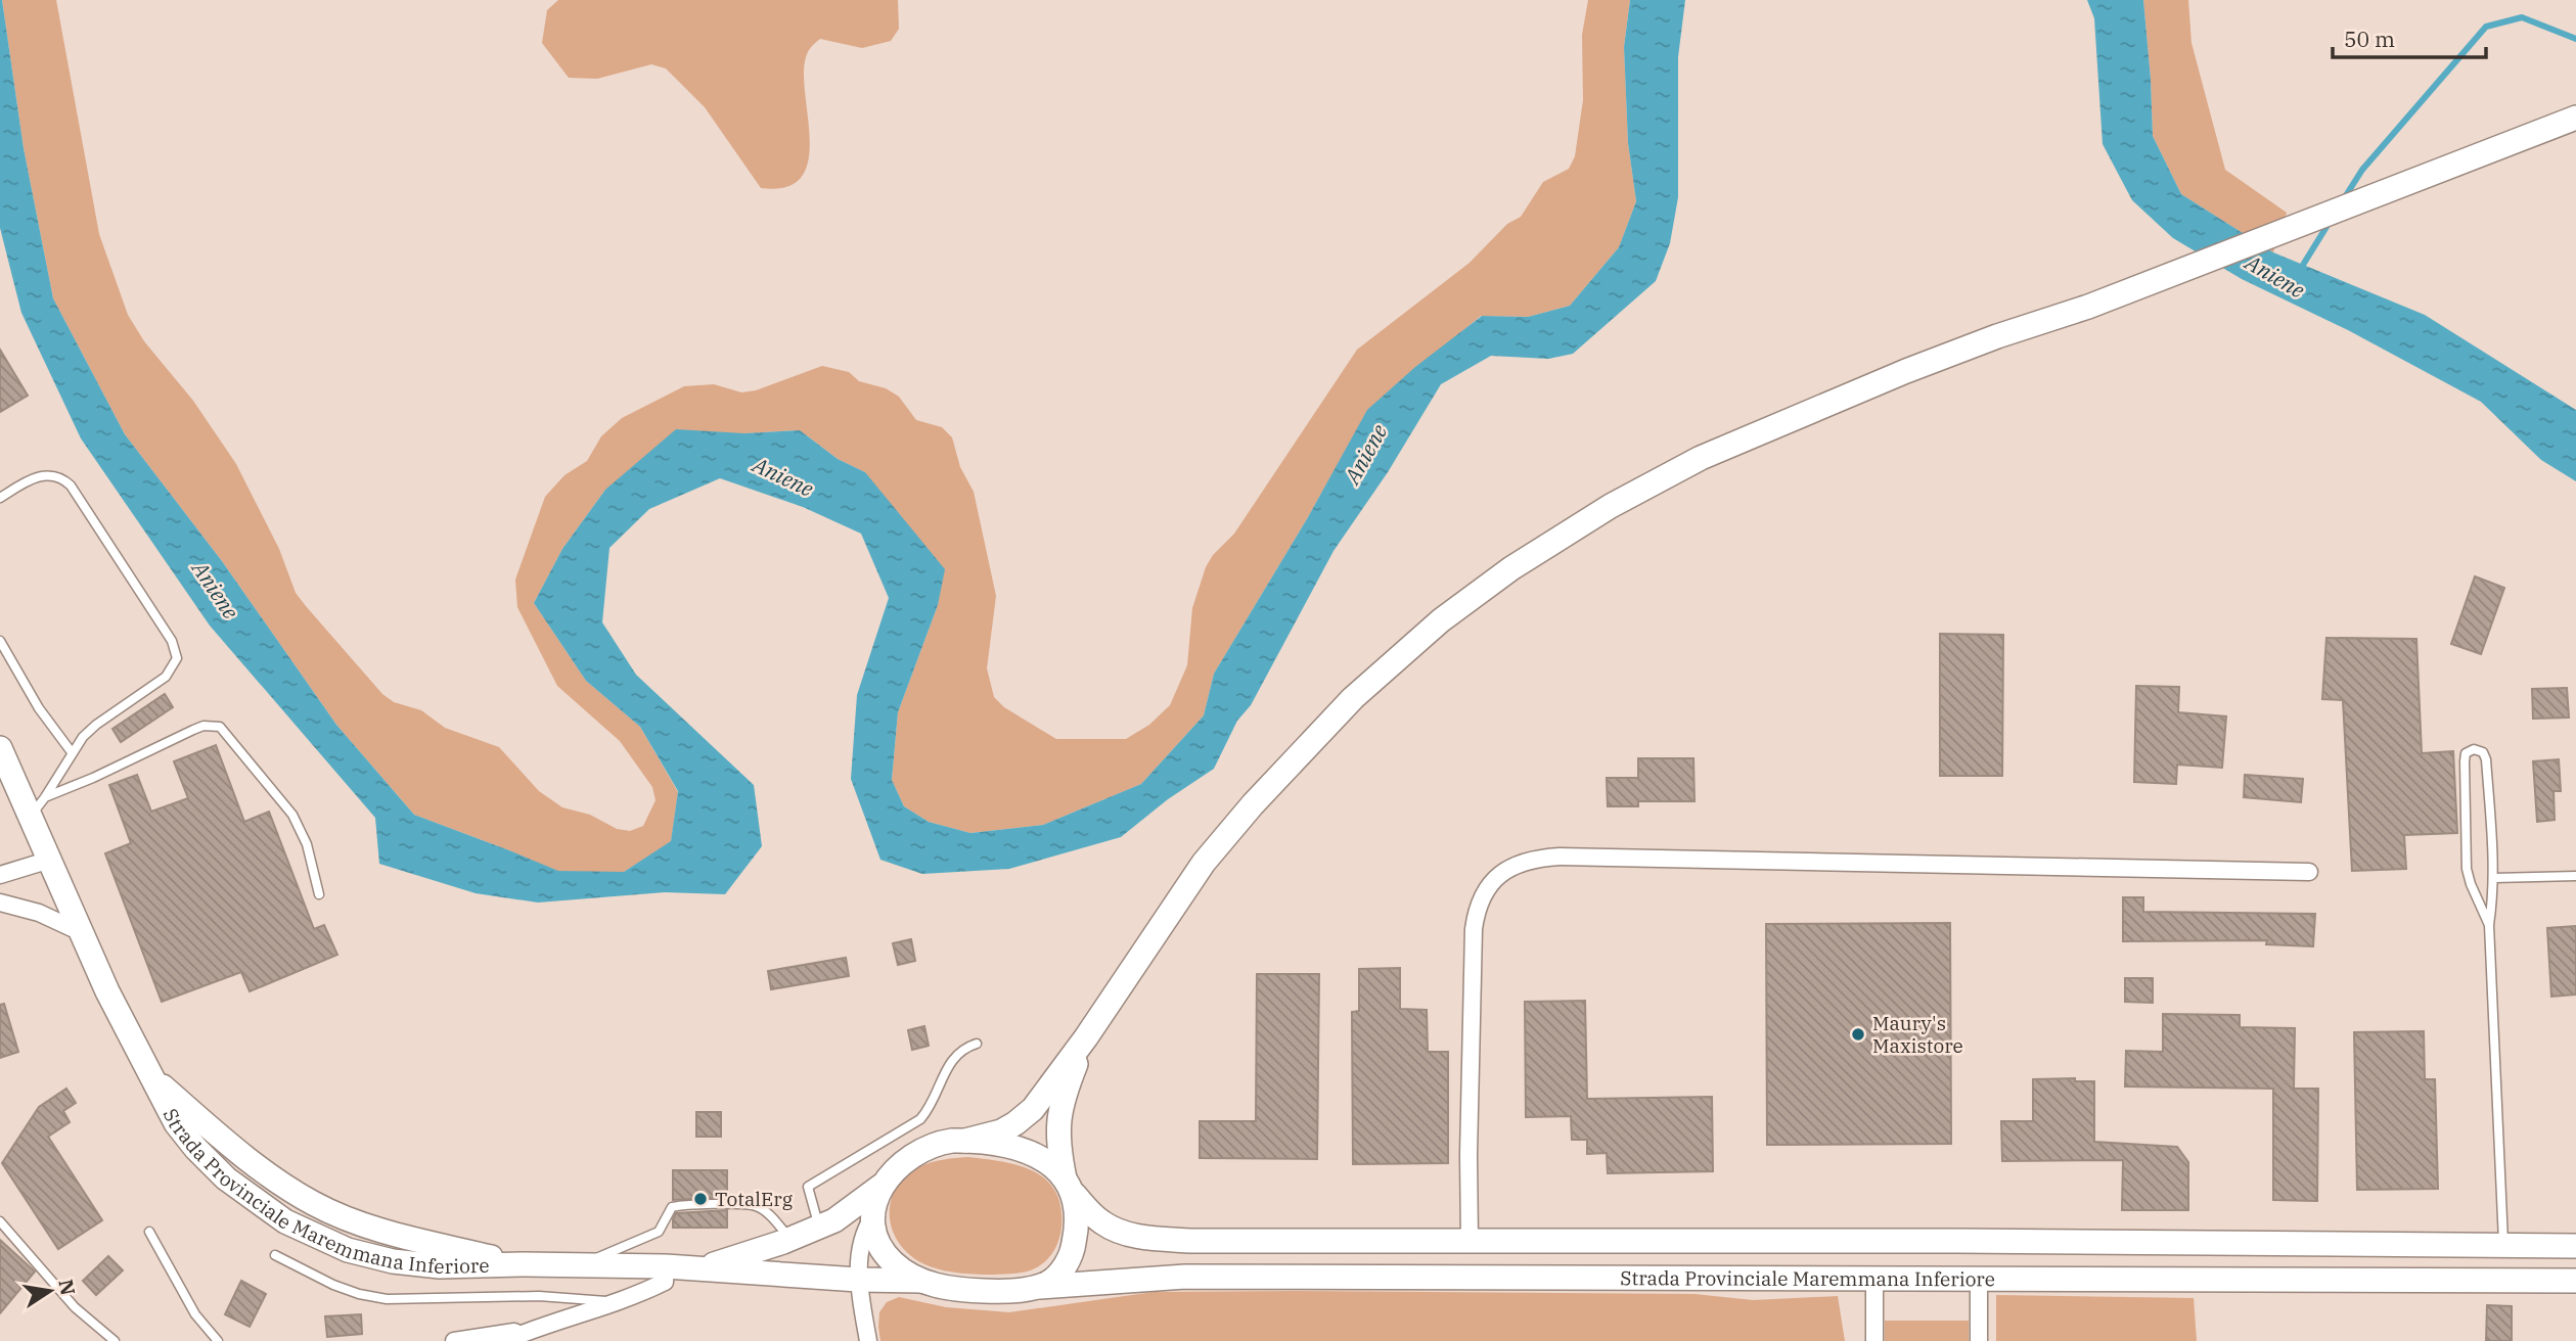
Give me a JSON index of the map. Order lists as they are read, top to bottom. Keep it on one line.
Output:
{"streets":{"main road":["Strada Provinciale Maremmana Inferiore"]},"water":["Aniene"],"places":["Maury's Maxistore","TotalErg"],"scale_bar":"50 m","north":"right"}
